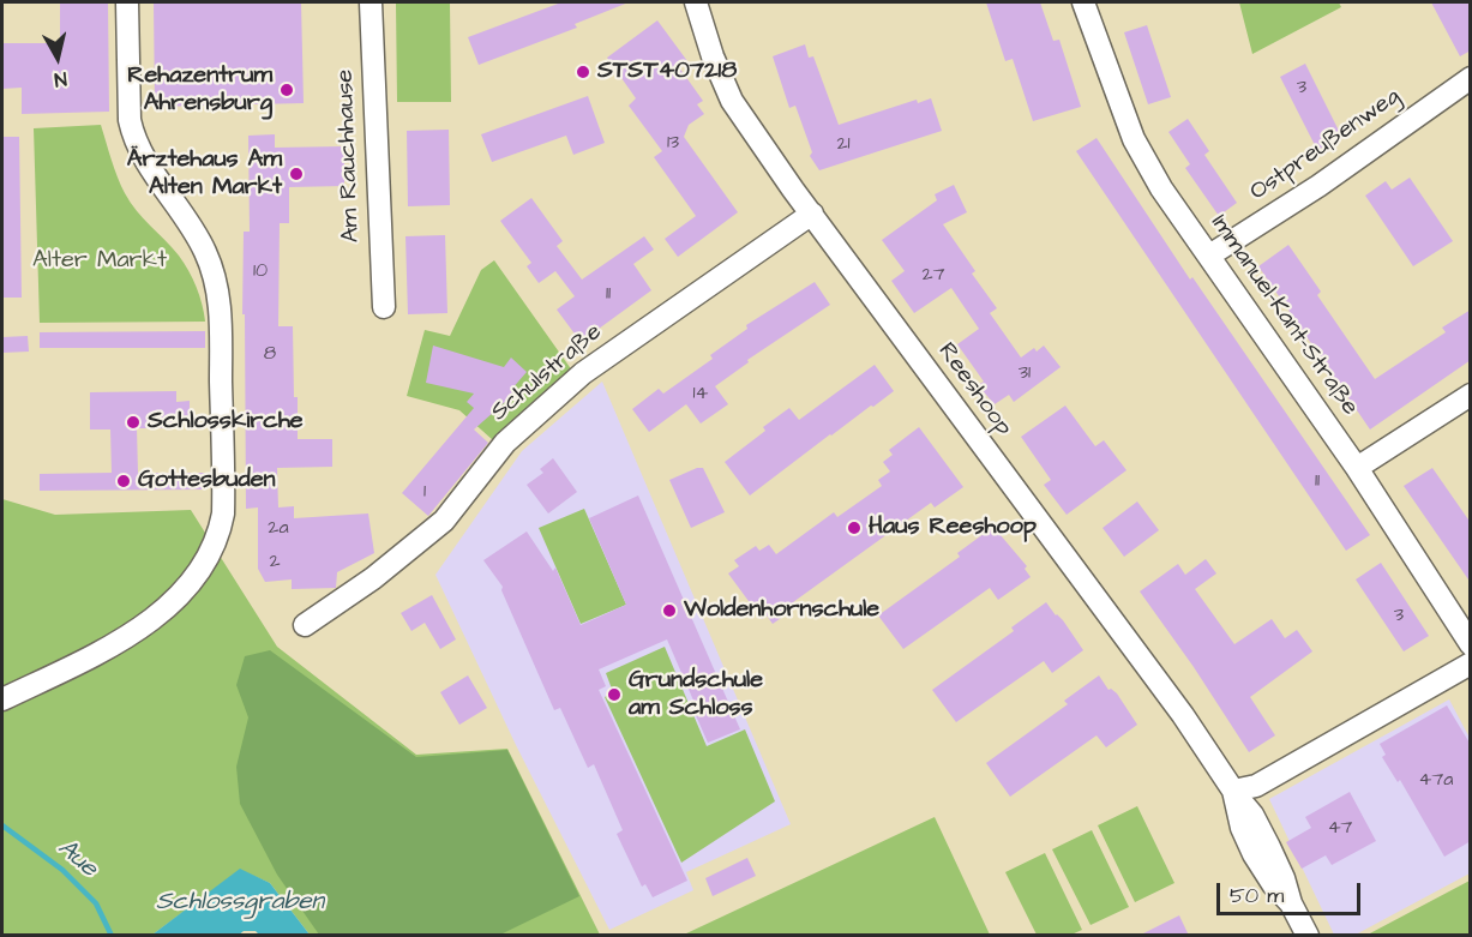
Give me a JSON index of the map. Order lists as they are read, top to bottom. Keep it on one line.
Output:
{"streets":{"street":["Ostpreußenweg","Am Rauchhause","Immanuel-Kant-Straße","Schulstraße","Reeshoop"]},"crossings":[["Ostpreußenweg","Immanuel-Kant-Straße"],["Schulstraße","Reeshoop"]],"water":["Aue","Schlossgraben"],"parks":["Alter Markt"],"places":["STST407218","Rehazentrum Ahrensburg","Ärztehaus Am Alten Markt","Schlosskirche","Gottesbuden","Haus Reeshoop","Woldenhornschule","Grundschule am Schloss"],"house_numbers":["3","13","21","10","27","11","8","31","14","11","1","2a","2","3","47a","47"],"scale_bar":"50 m","north":"bottom"}
